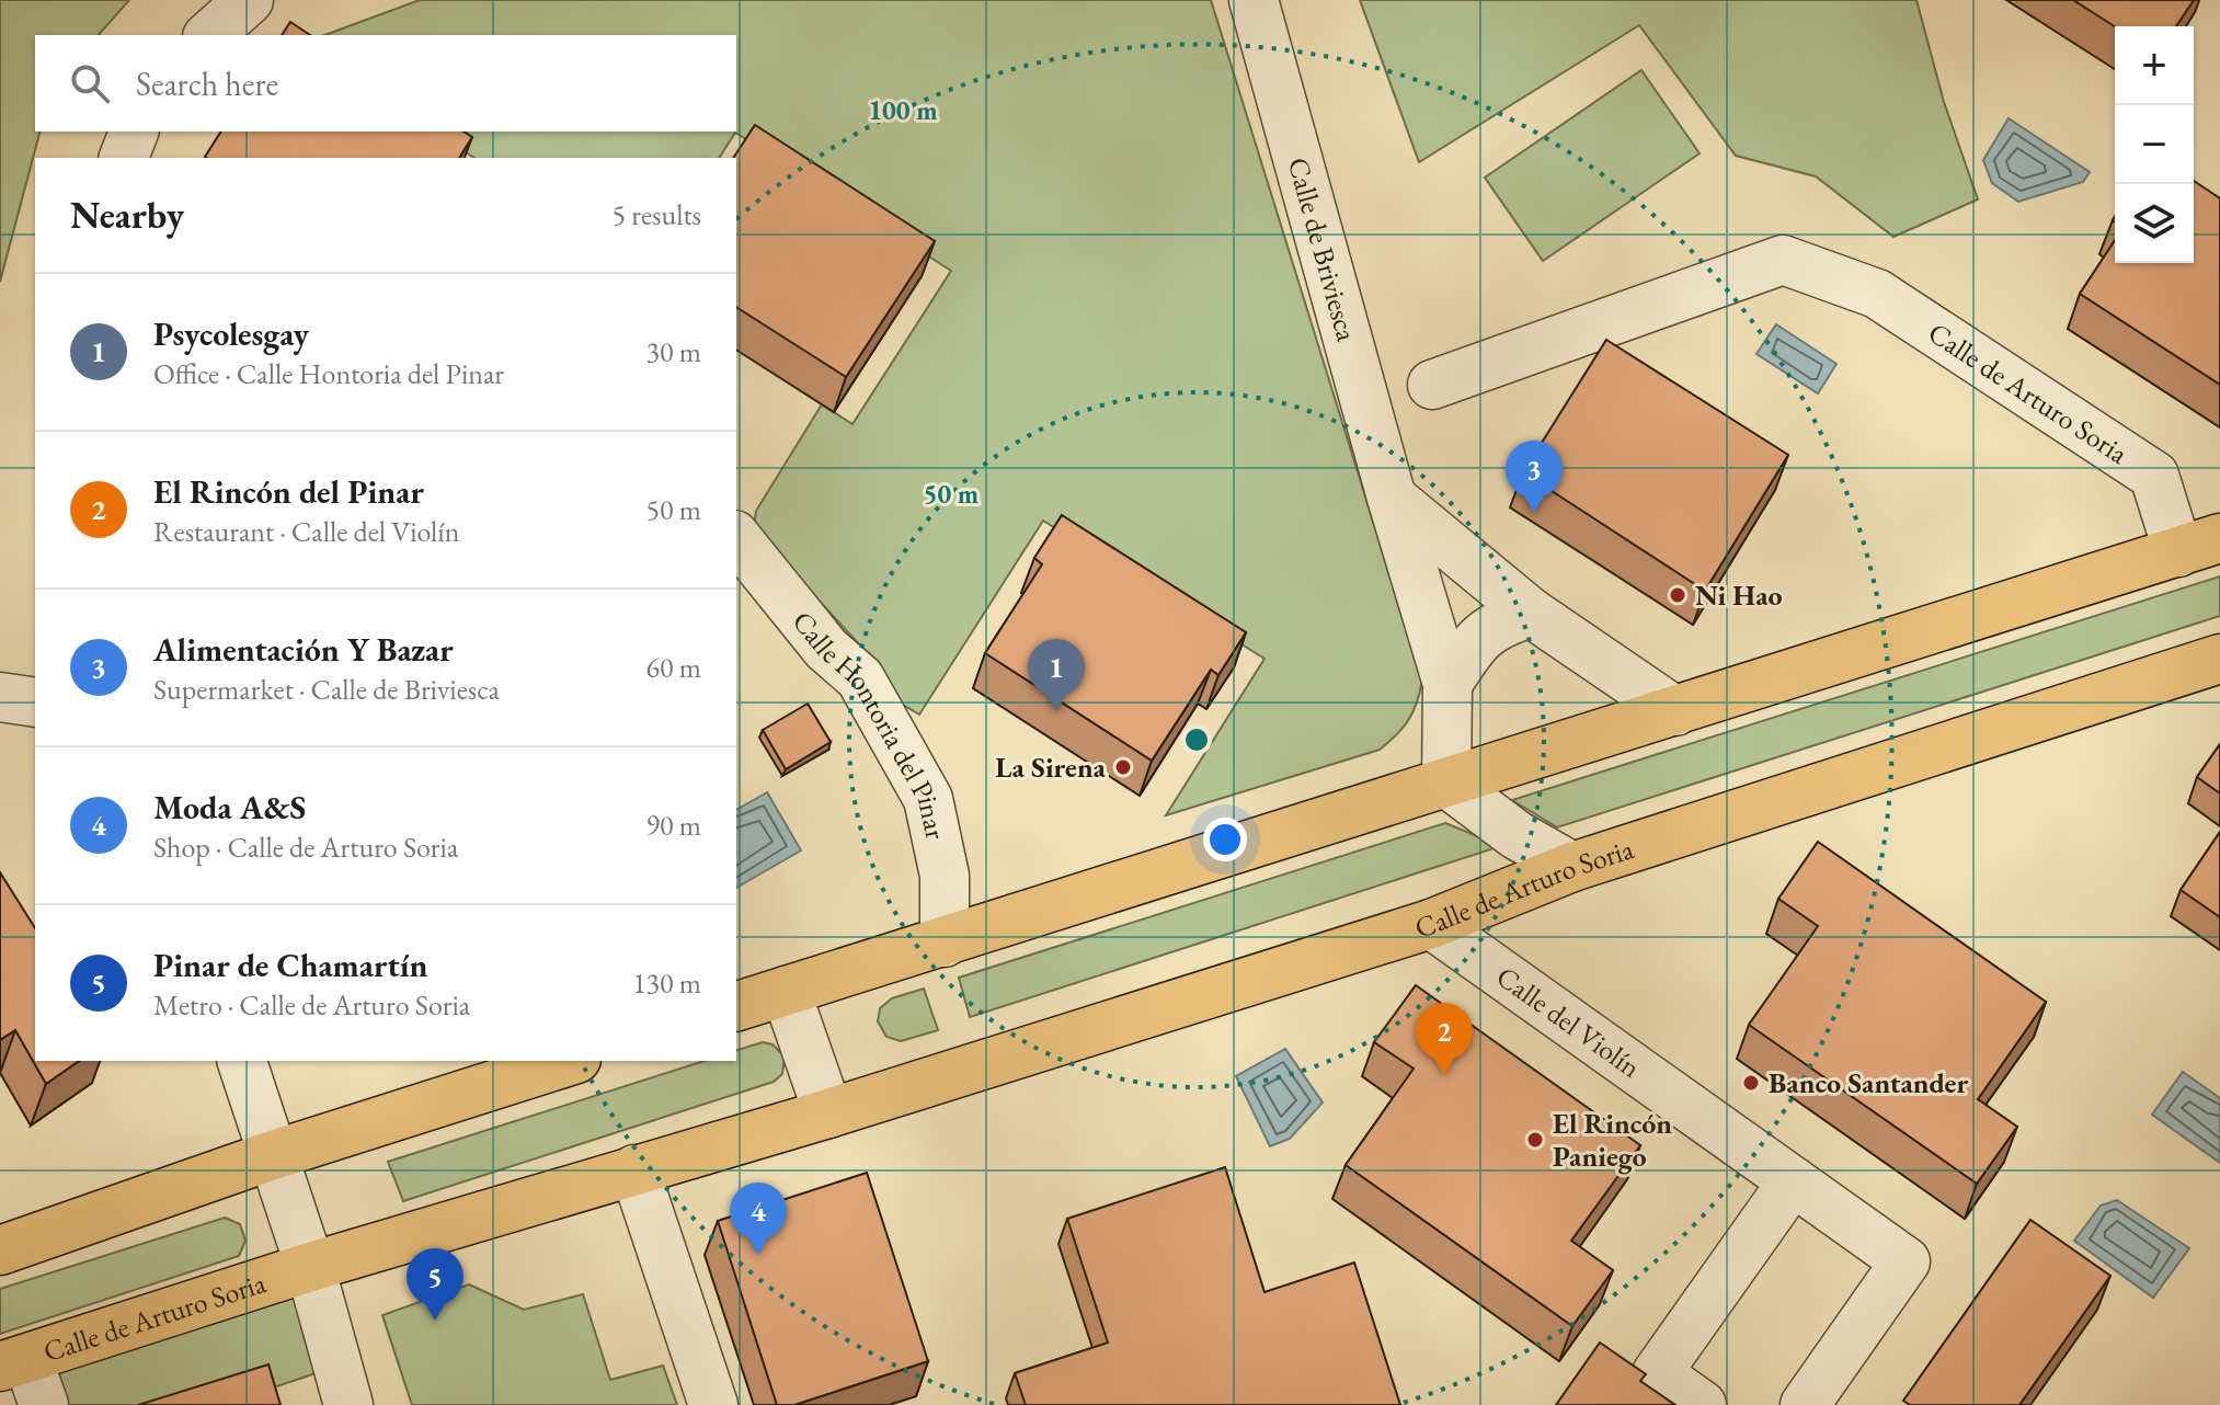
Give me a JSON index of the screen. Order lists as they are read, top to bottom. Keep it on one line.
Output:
{"streets":{"main road":["Calle de Arturo Soria"],"street":["Calle de Briviesca","Calle Hontoria del Pinar","Calle del Violín"]},"crossings":[["Calle de Briviesca","Calle de Arturo Soria"],["Calle de Arturo Soria","Calle Hontoria del Pinar"],["Calle de Arturo Soria","Calle del Violín"]],"places":["Ni Hao","La Sirena","Banco Santander","El Rincón Paniego"],"page":{"map_buttons":["+","−"],"search":"Search here","heading":["Nearby","5 results"],"list":[{"mark":"1","name":"Psycolesgay","note":"Office · Calle Hontoria del Pinar","value":"30 m"},{"mark":"2","name":"El Rincón del Pinar","note":"Restaurant · Calle del Violín","value":"50 m"},{"mark":"3","name":"Alimentación Y Bazar","note":"Supermarket · Calle de Briviesca","value":"60 m"},{"mark":"4","name":"Moda A&S","note":"Shop · Calle de Arturo Soria","value":"90 m"},{"mark":"5","name":"Pinar de Chamartín","note":"Metro · Calle de Arturo Soria","value":"130 m"}],"pins":["3","1","2","4","5"]},"rings":["100 m","50 m"]}
